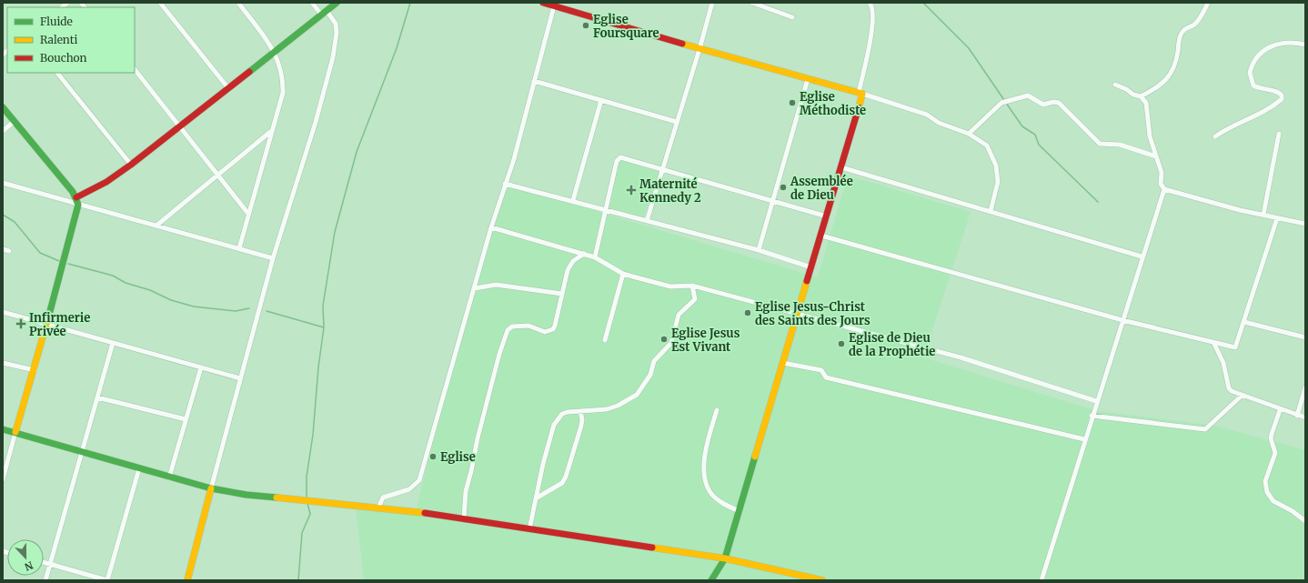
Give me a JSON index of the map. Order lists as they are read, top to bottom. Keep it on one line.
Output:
{"places":{"other":["Eglise Foursquare","Eglise Méthodiste","Assemblée de Dieu","Eglise Jesus-Christ des Saints des Jours","Eglise Jesus Est Vivant","Eglise de Dieu de la Prophétie","Eglise"],"health":["Maternité Kennedy 2","Infirmerie Privée"]},"legend":["Fluide","Ralenti","Bouchon"],"north":"bottom"}
